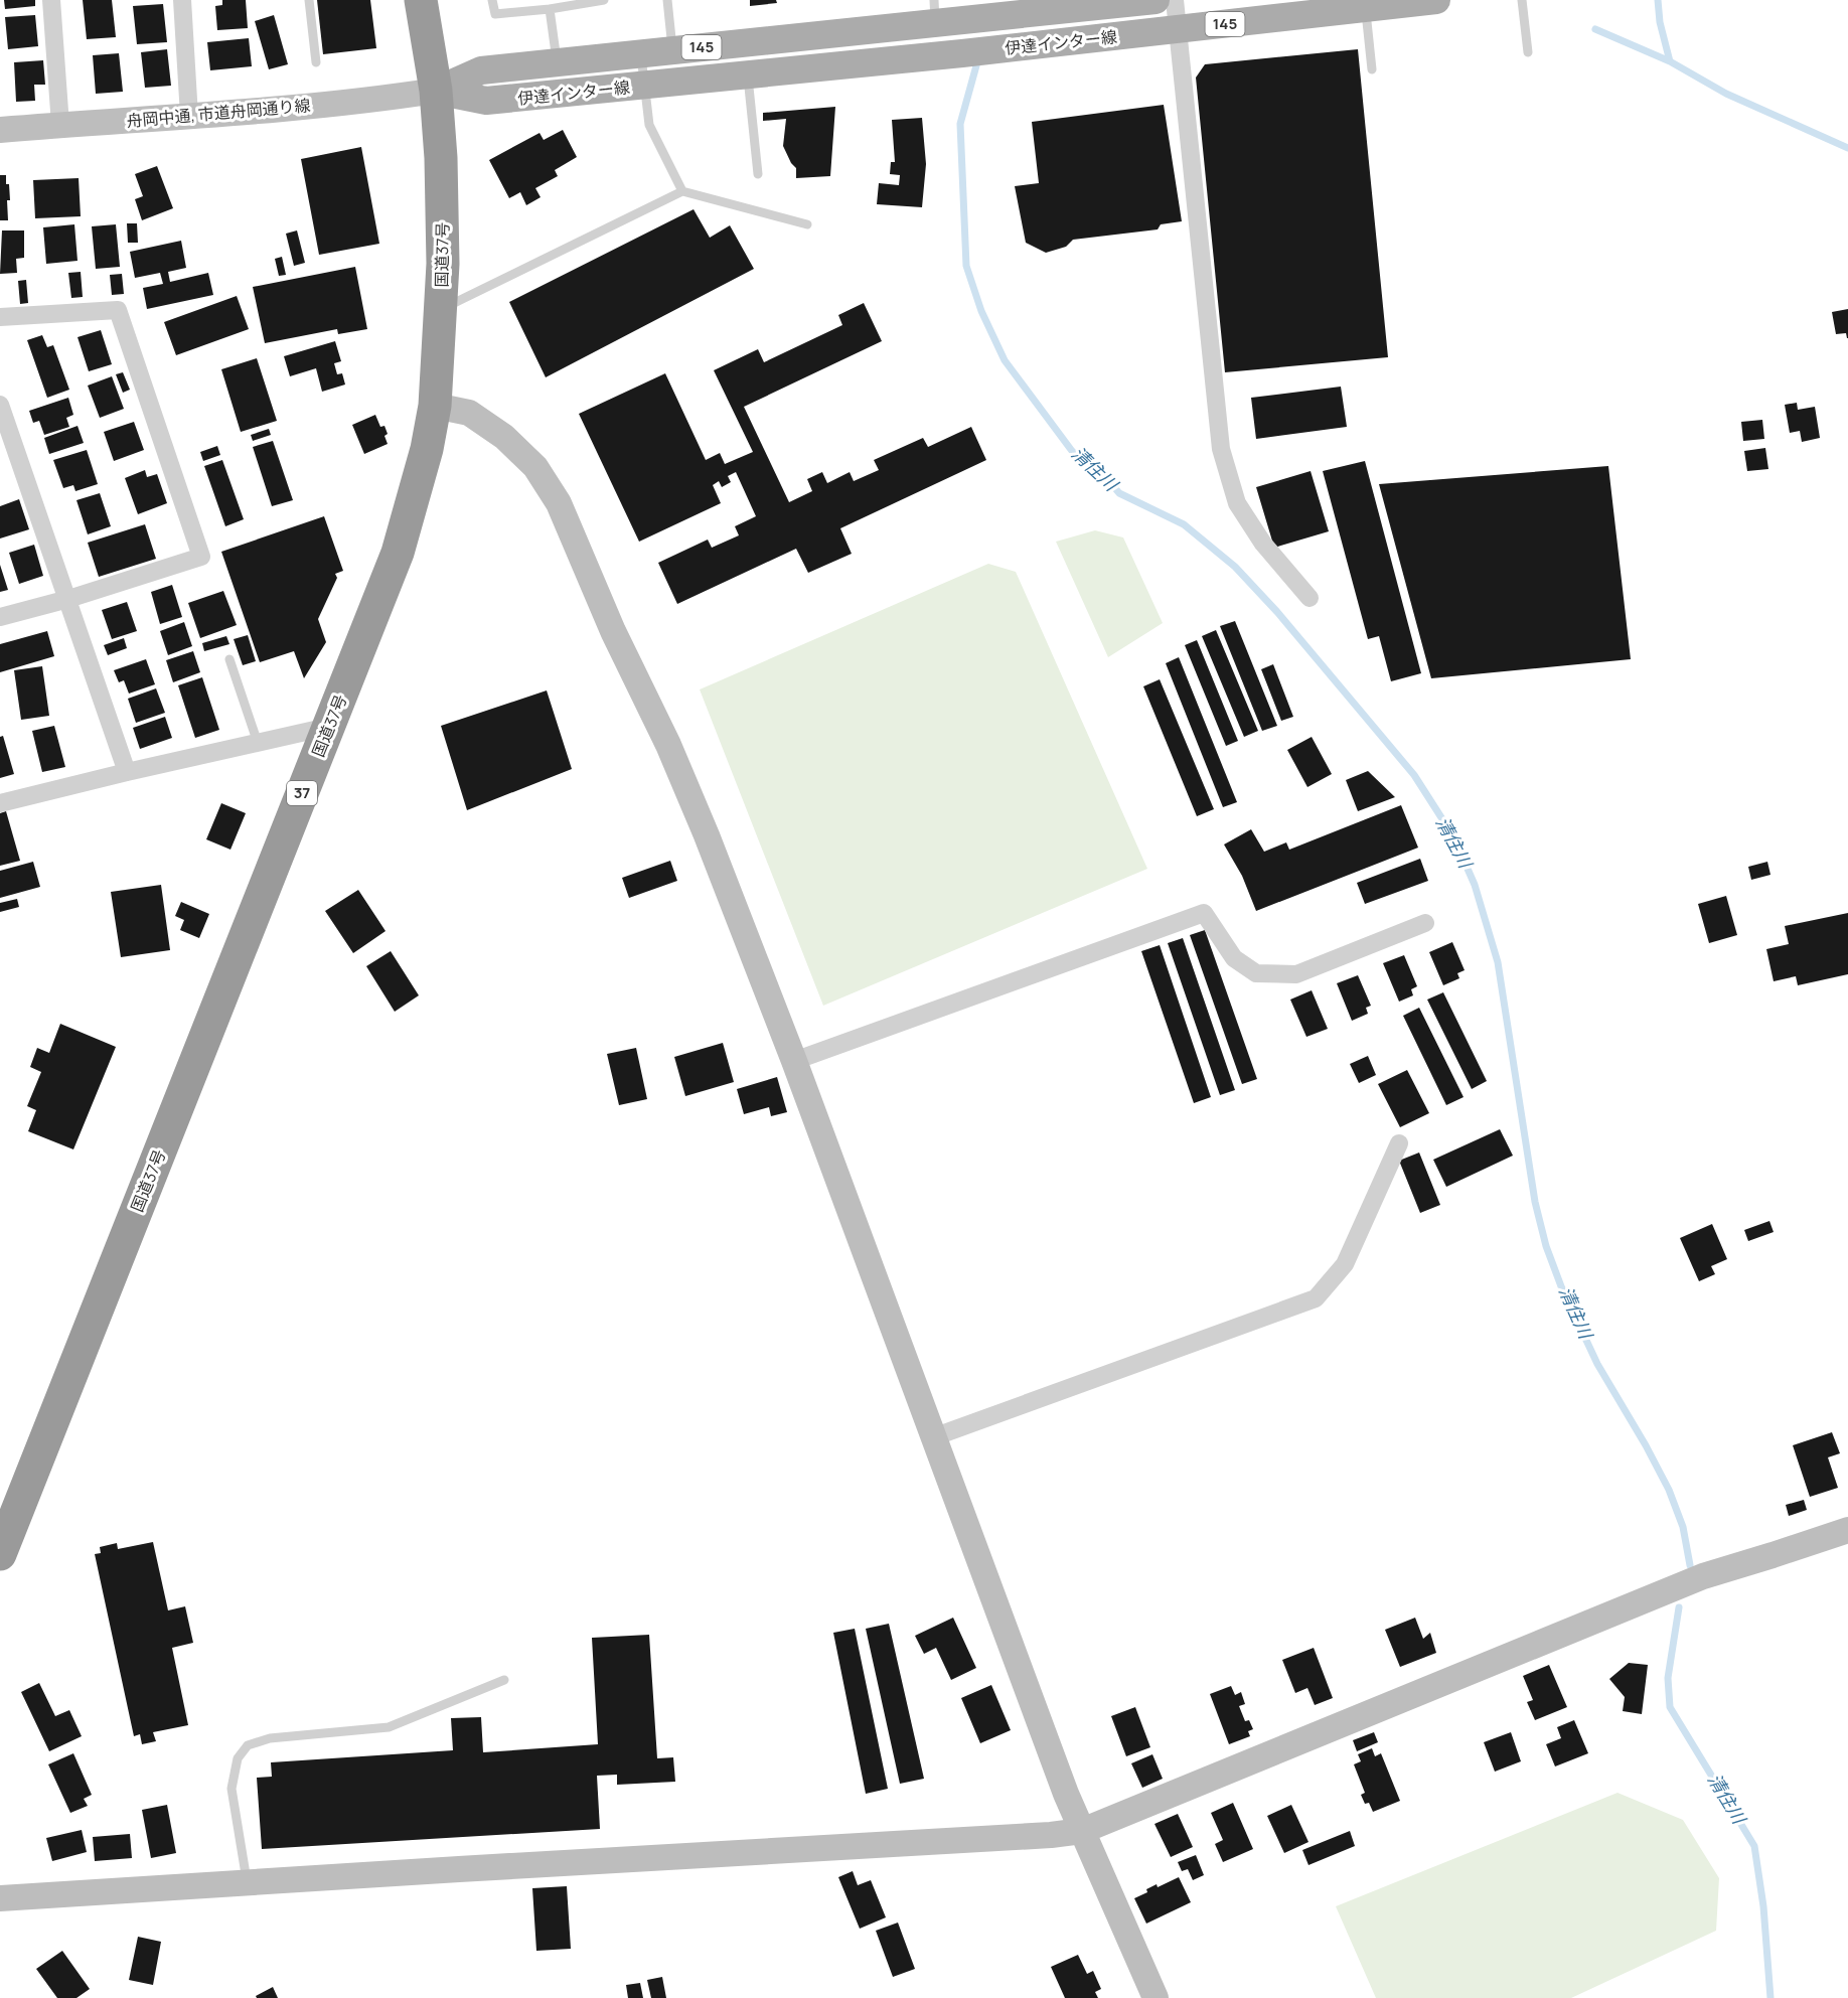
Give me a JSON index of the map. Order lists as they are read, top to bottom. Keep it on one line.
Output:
{"streets":{"highway":["国道37号","37"],"main road":["145","伊達インター線"],"street":["舟岡中通, 市道舟岡通り線"]},"crossings":[["伊達インター線","舟岡中通, 市道舟岡通り線"],["伊達インター線","国道37号"],["舟岡中通, 市道舟岡通り線","国道37号"]],"water":["清住川"]}
